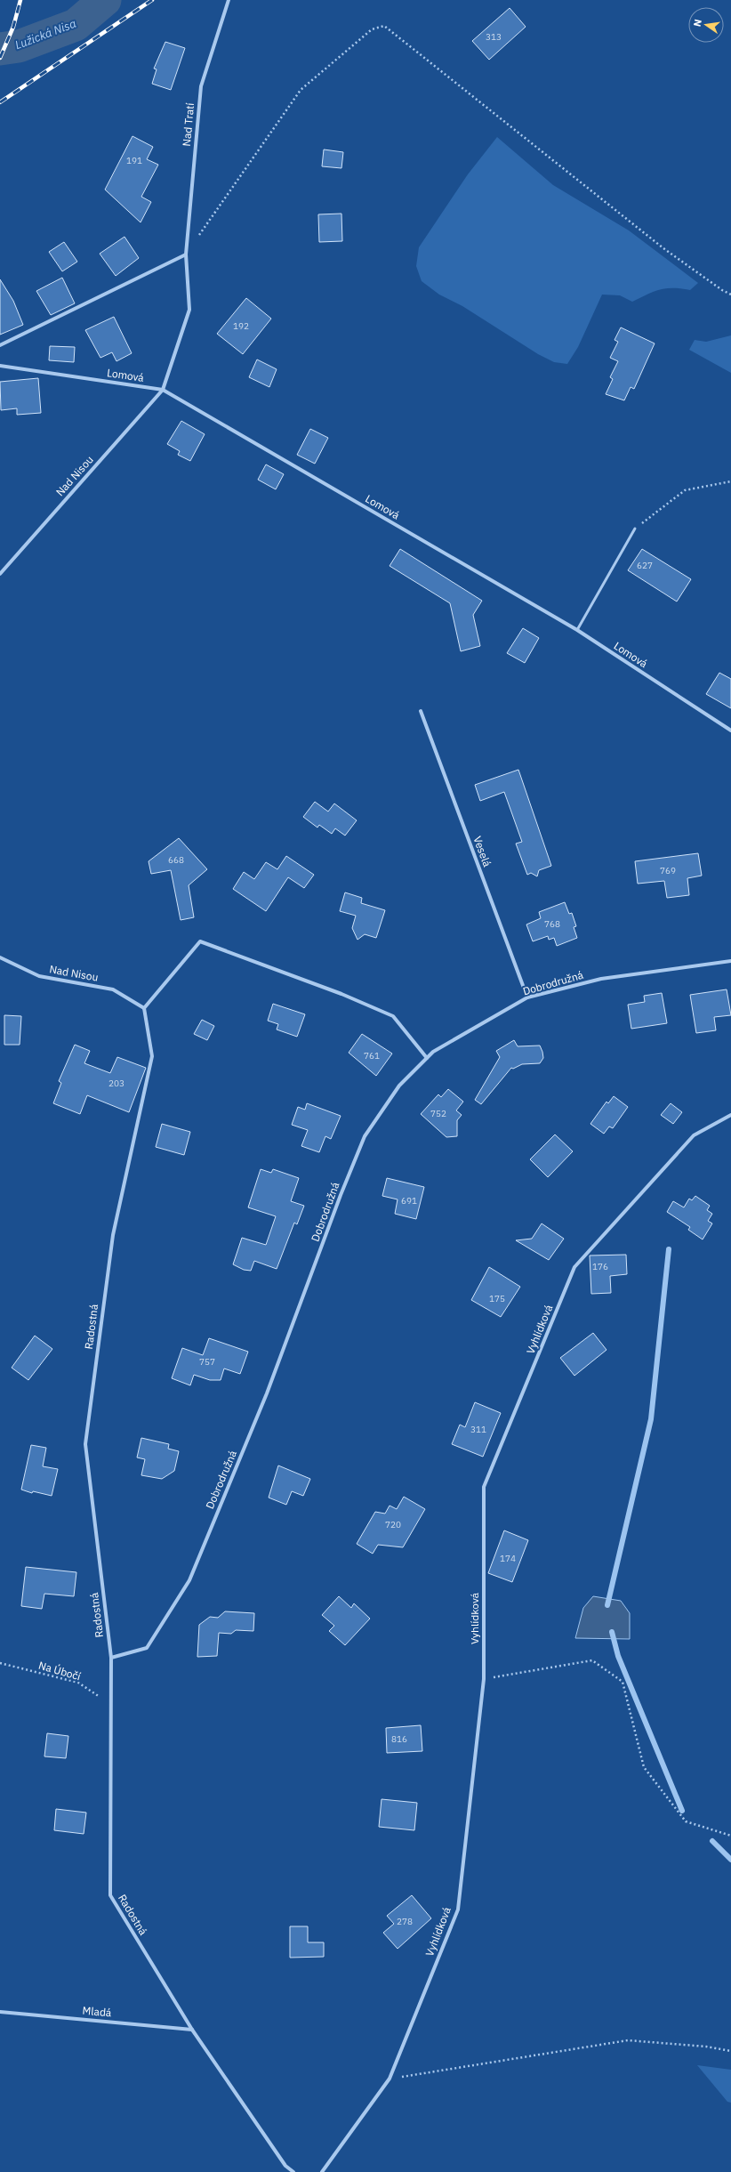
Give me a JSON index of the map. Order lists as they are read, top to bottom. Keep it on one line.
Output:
{"streets":{"street":["Nad Tratí","Lomová","Nad Nisou","Veselá","Dobrodružná","Radostná","Vyhlídková","Mladá"],"path":["Na Úbočí"]},"crossings":[["Nad Tratí","Lomová"],["Nad Tratí","Nad Nisou"],["Lomová","Nad Nisou"],["Nad Nisou","Radostná"],["Veselá","Dobrodružná"],["Dobrodružná","Radostná"],["Radostná","Na Úbočí"],["Radostná","Mladá"]],"water":["Lužická Nisa"],"house_numbers":["313","191","192","627","668","769","768","761","203","752","691","176","175","757","311","720","174","816","278"],"north":"left"}
